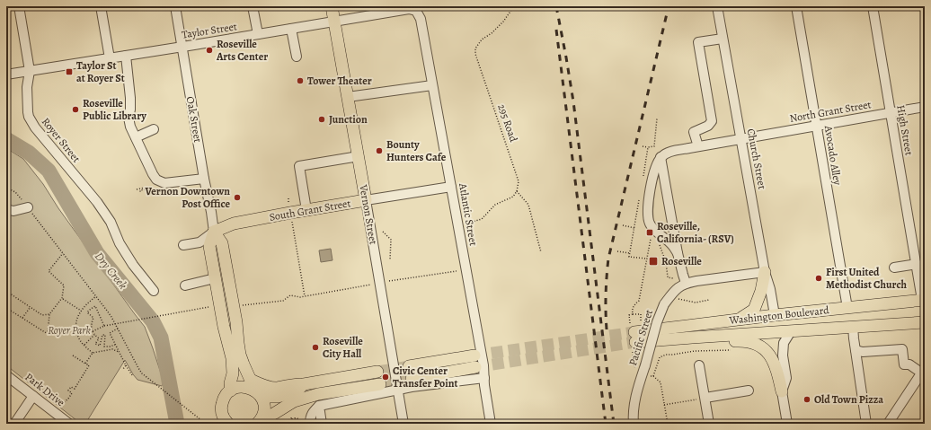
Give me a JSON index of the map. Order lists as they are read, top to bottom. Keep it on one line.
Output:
{"streets":{"main road":["Oak Street","South Grant Street","Vernon Street","Washington Boulevard"],"street":["Taylor Street","North Grant Street","High Street","Royer Street","Avocado Alley","Church Street","Atlantic Street","Pacific Street","Park Drive"],"path":["295 Road"]},"crossings":[["Taylor Street","Oak Street"],["Taylor Street","Royer Street"],["Taylor Street","Vernon Street"],["Taylor Street","Atlantic Street"],["North Grant Street","High Street"],["North Grant Street","Avocado Alley"],["North Grant Street","Church Street"],["Oak Street","South Grant Street"],["High Street","Washington Boulevard"],["Avocado Alley","Washington Boulevard"],["Church Street","Washington Boulevard"],["South Grant Street","Vernon Street"],["South Grant Street","Atlantic Street"]],"water":["Dry Creek"],"parks":["Royer Park"],"places":{"other":["Roseville Arts Center","Tower Theater","Roseville Public Library","Junction","Bounty Hunters Cafe","Vernon Downtown Post Office","First United Methodist Church","Roseville City Hall","Civic Center Transfer Point","Old Town Pizza"],"transit":["Taylor St at Royer St","Roseville, California- (RSV)","Roseville"]}}
